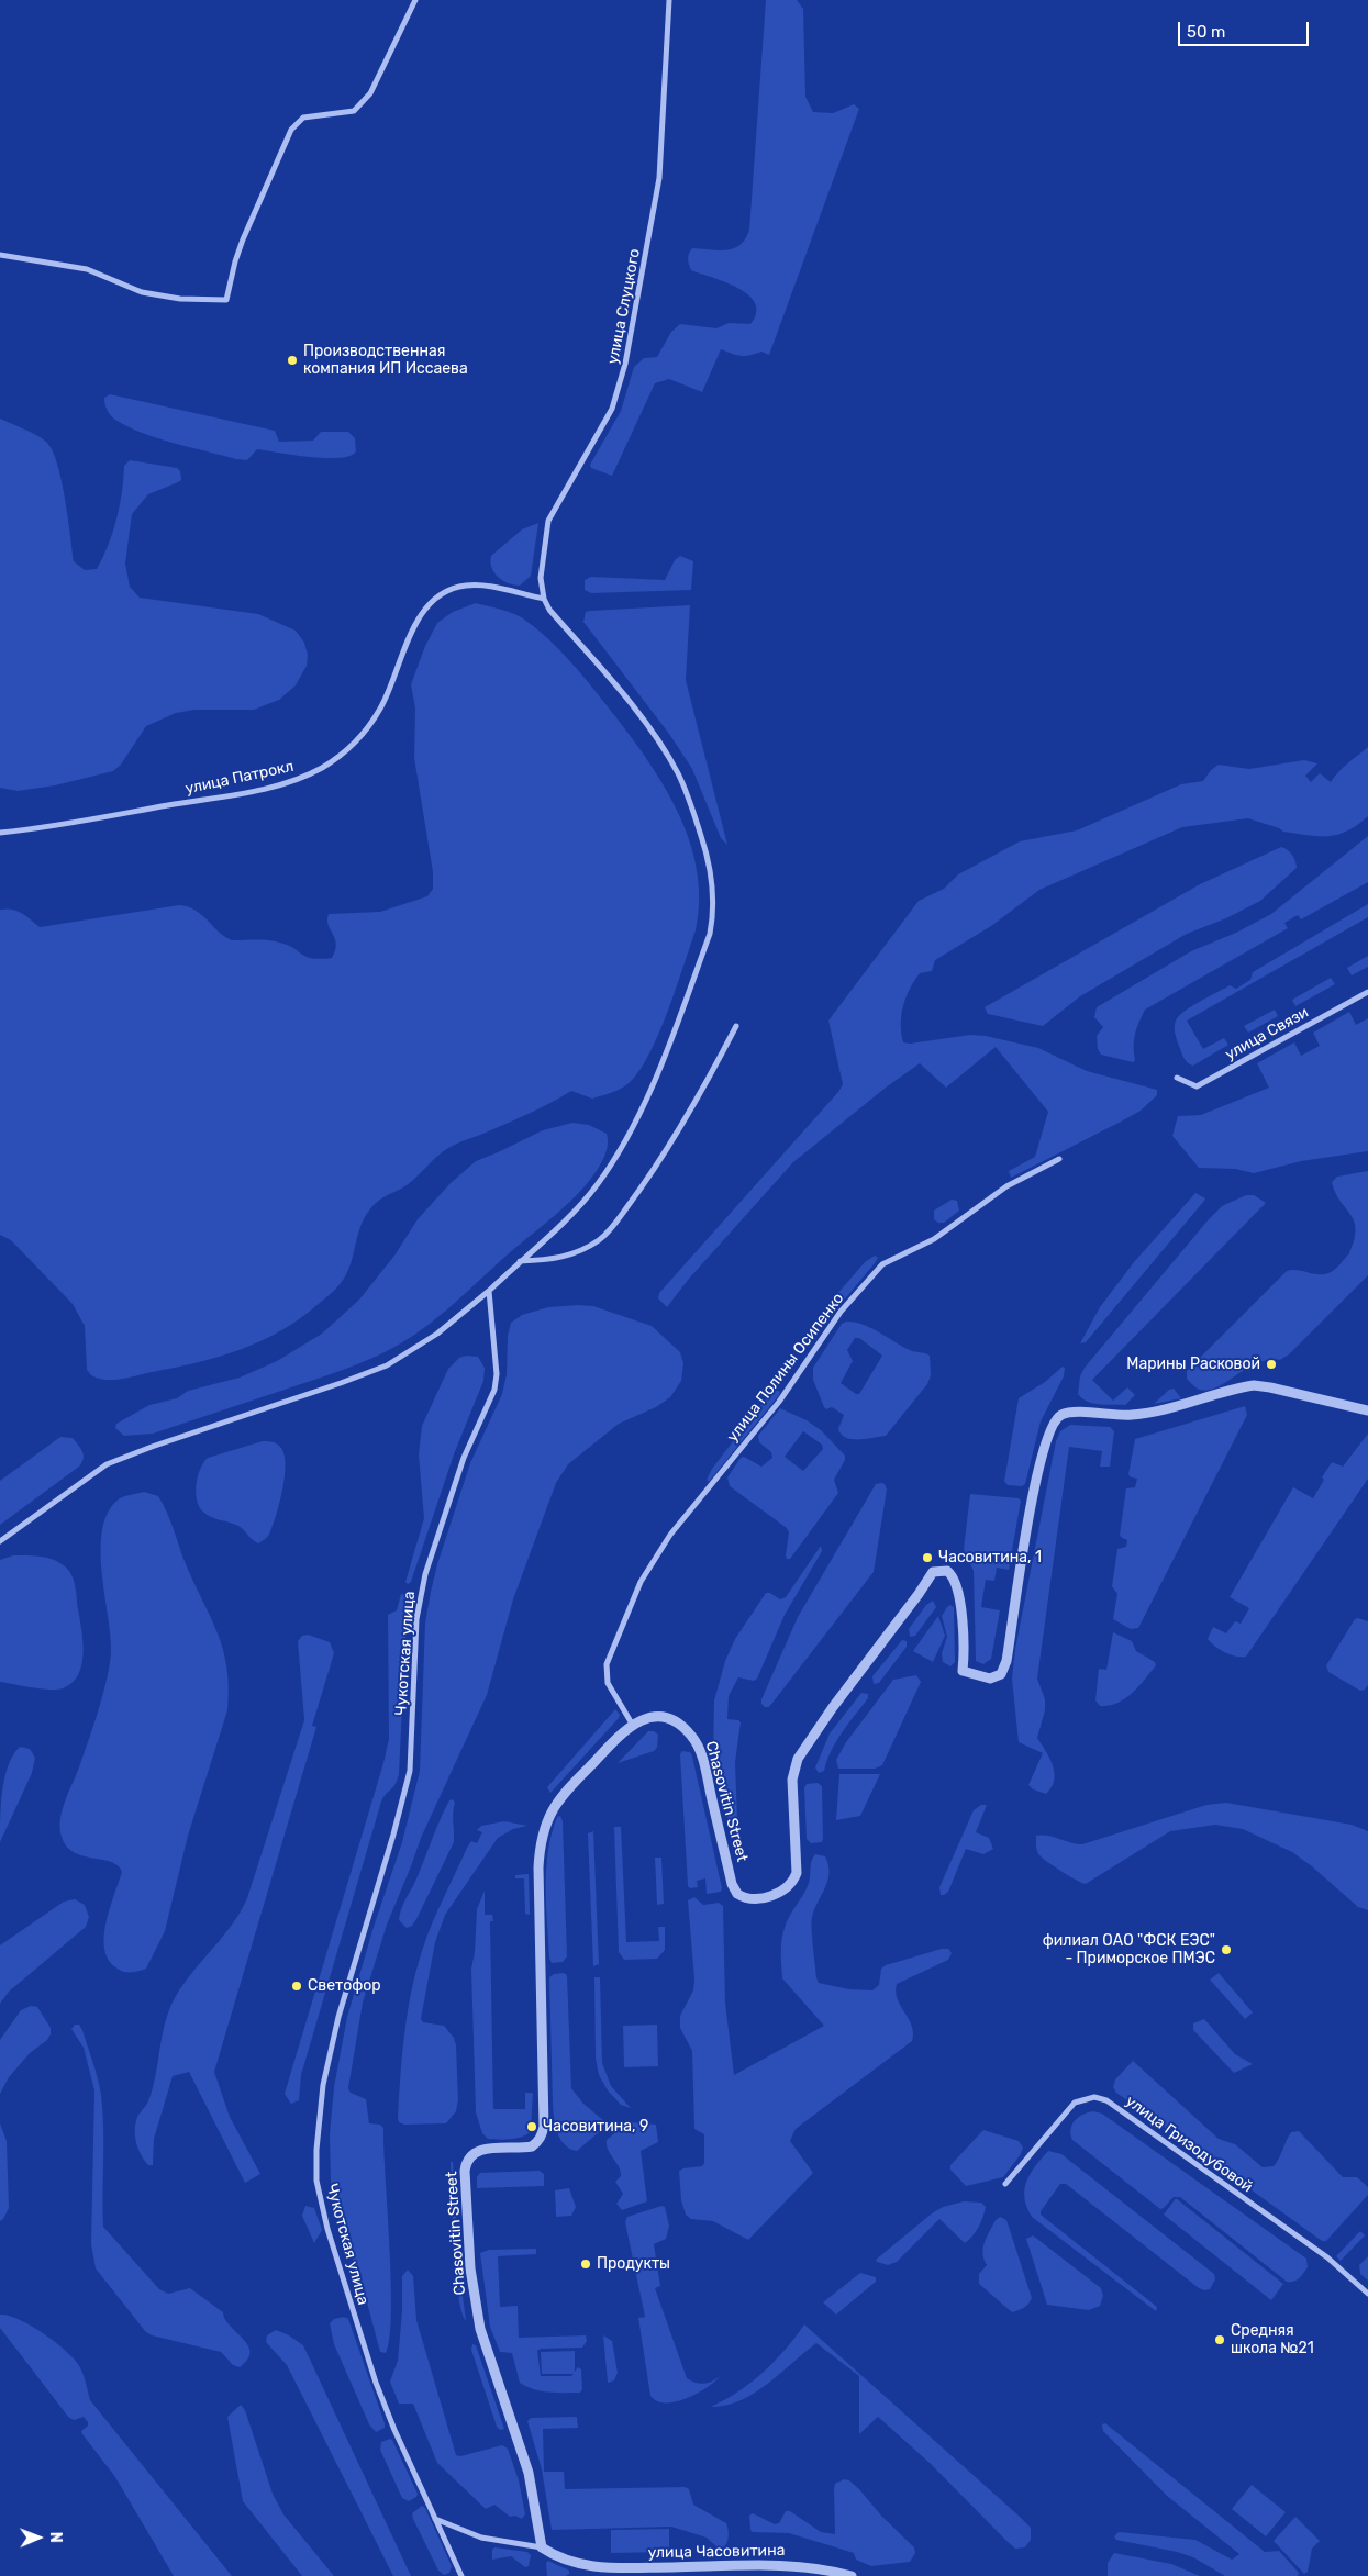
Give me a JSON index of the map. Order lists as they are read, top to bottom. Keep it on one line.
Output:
{"streets":{"street":["улица Слуцкого","улица Патрокл","улица Связи","улица Полины Осипенко","Чукотская улица","Chasovitin Street","улица Гризодубовой"]},"crossings":[["улица Слуцкого","улица Патрокл"],["улица Полины Осипенко","Chasovitin Street"]],"places":["Производственная компания ИП Иссаева","Марины Расковой","Часовитина, 1","филиал ОАО \"ФСК ЕЭС\" - Приморское ПМЭС","Светофор","Часовитина, 9","Продукты","Средняя школа №21"],"scale_bar":"50 m","north":"right"}
